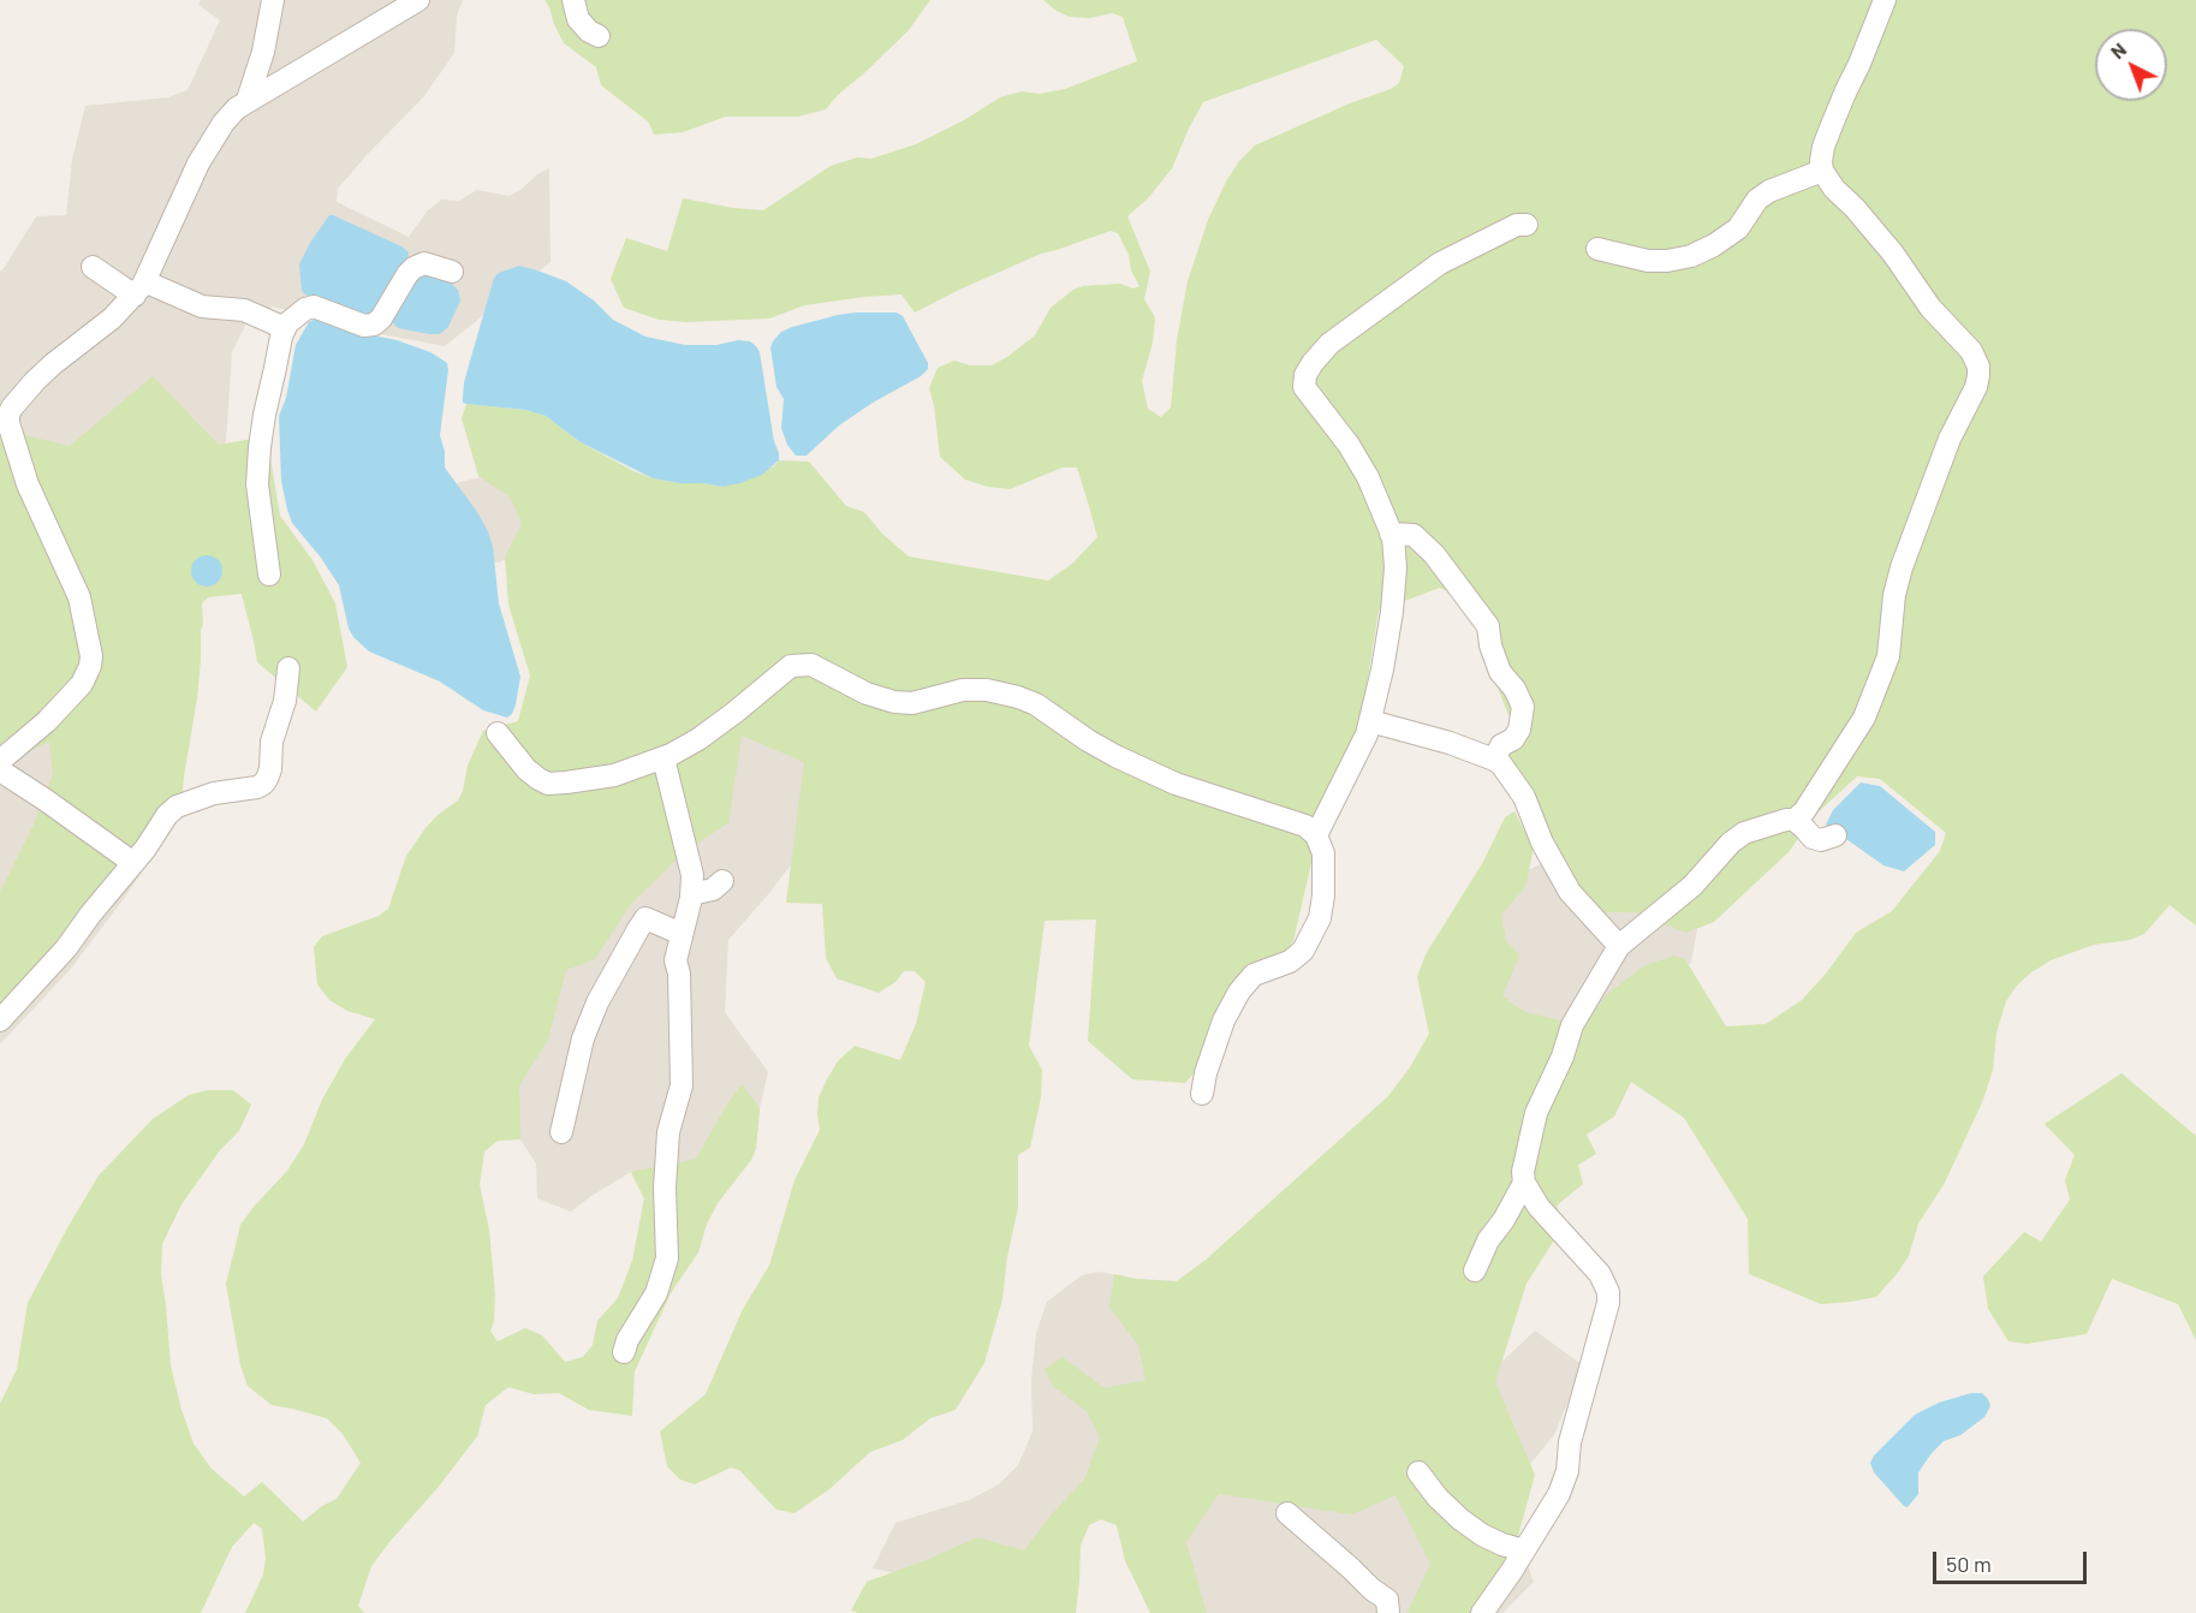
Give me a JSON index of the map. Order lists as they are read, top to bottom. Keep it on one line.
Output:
{"scale_bar":"50 m","north":"top left"}
